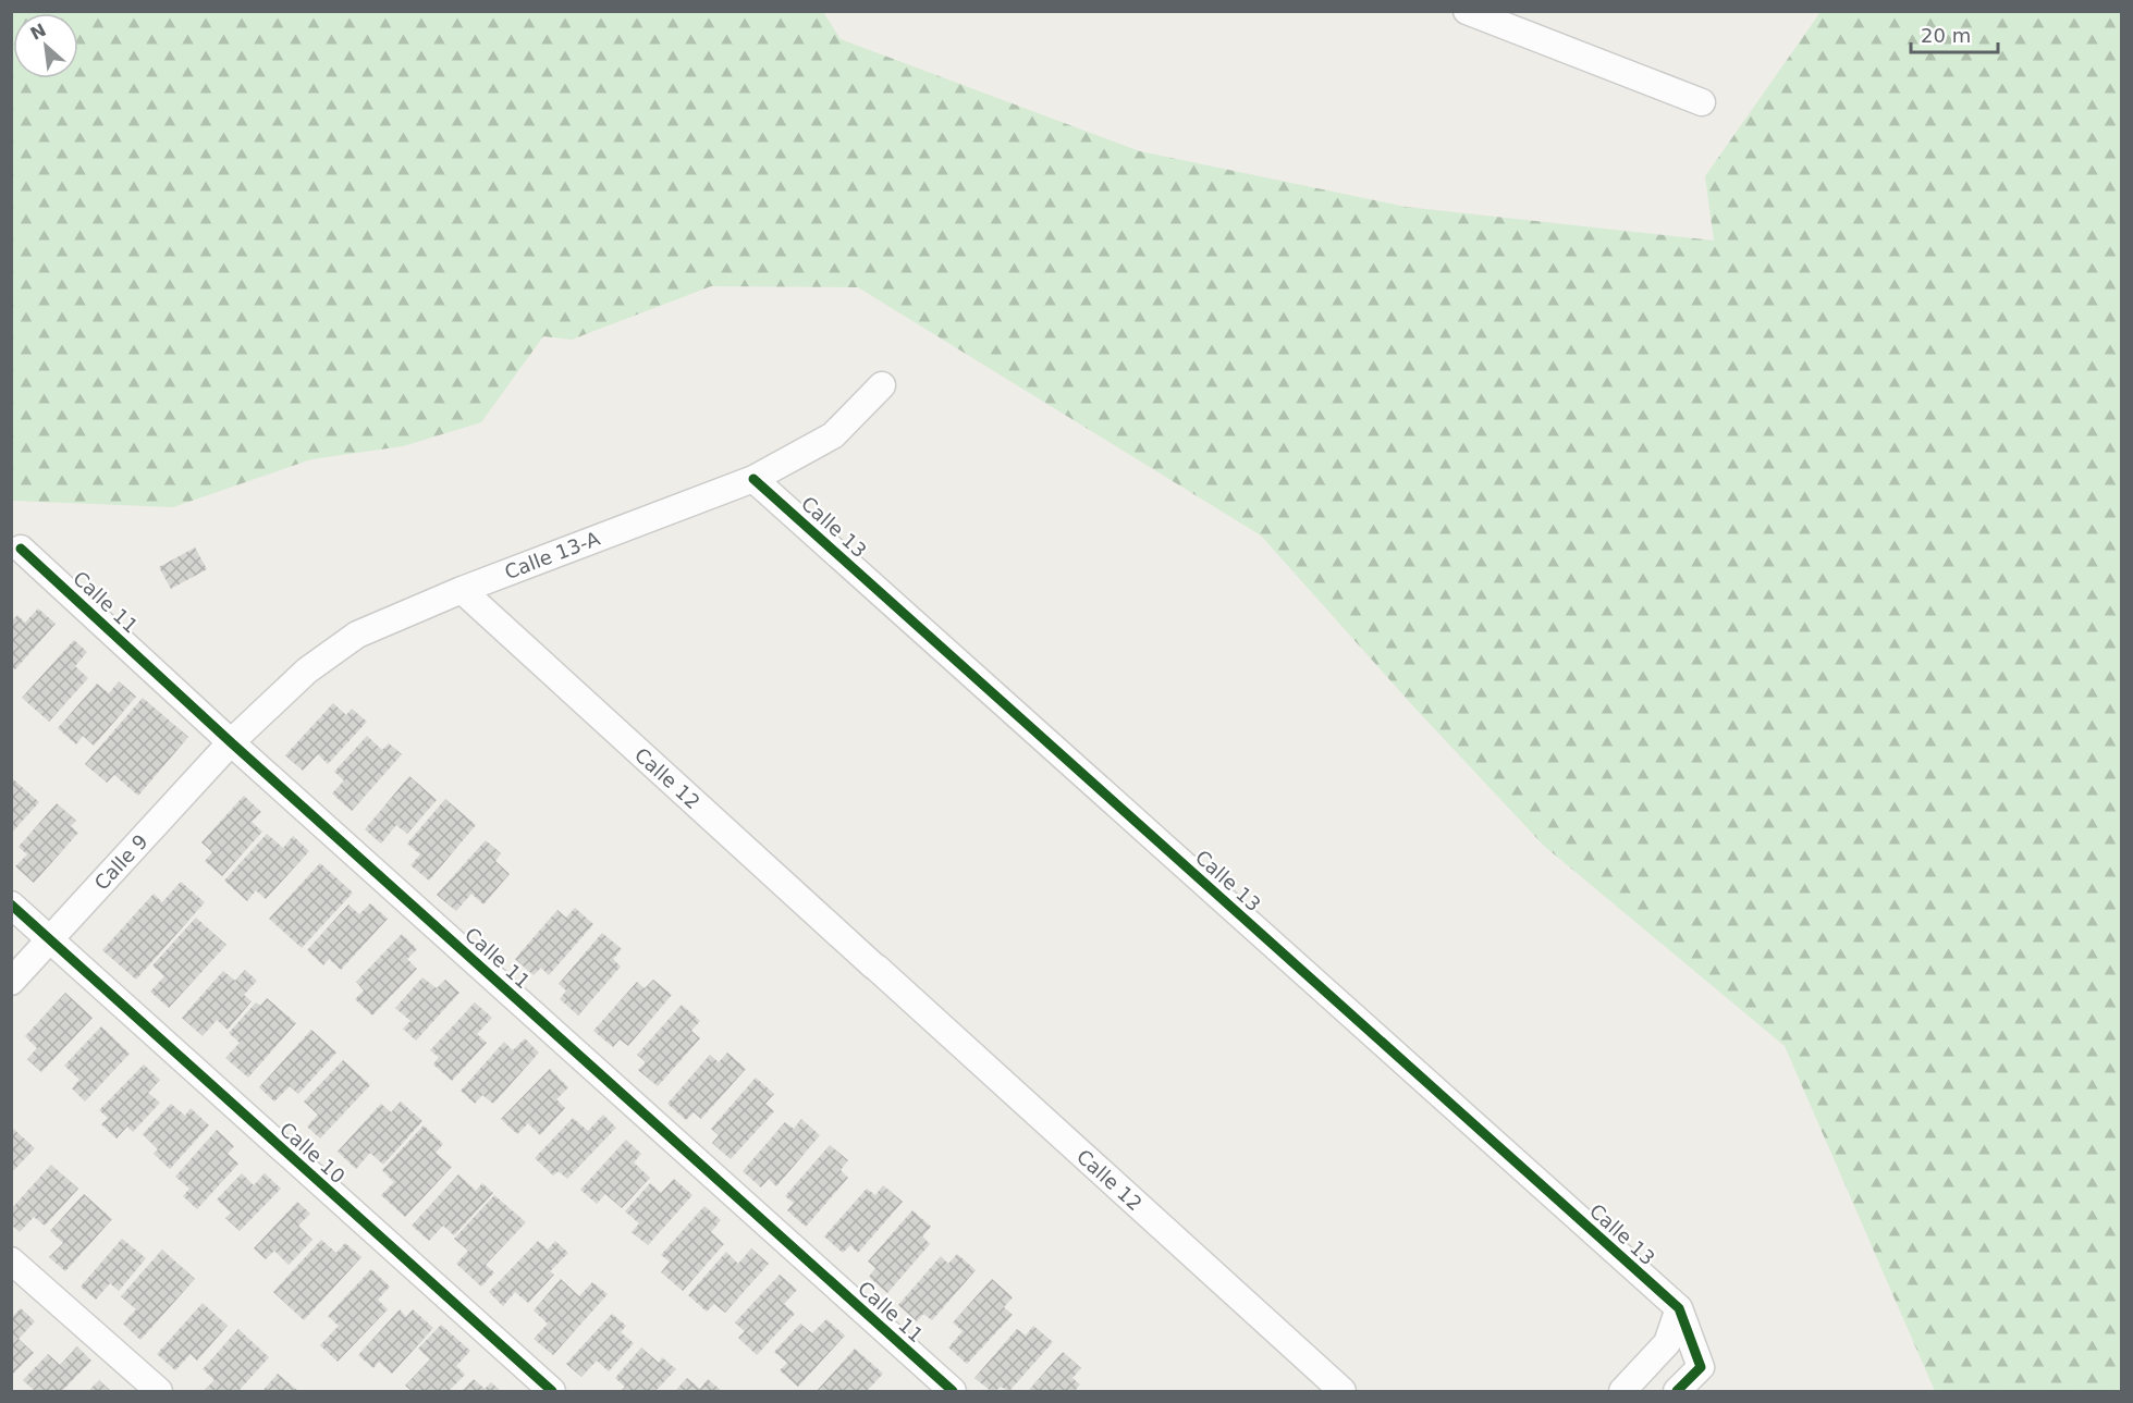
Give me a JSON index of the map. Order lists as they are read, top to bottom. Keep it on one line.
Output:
{"streets":{"street":["Calle 13","Calle 13-A","Calle 11","Calle 12","Calle 9","Calle 10"]},"crossings":[["Calle 13","Calle 13-A"],["Calle 13-A","Calle 11"],["Calle 13-A","Calle 12"],["Calle 13-A","Calle 9"],["Calle 11","Calle 9"],["Calle 9","Calle 10"]],"scale_bar":"20 m","north":"top left"}
